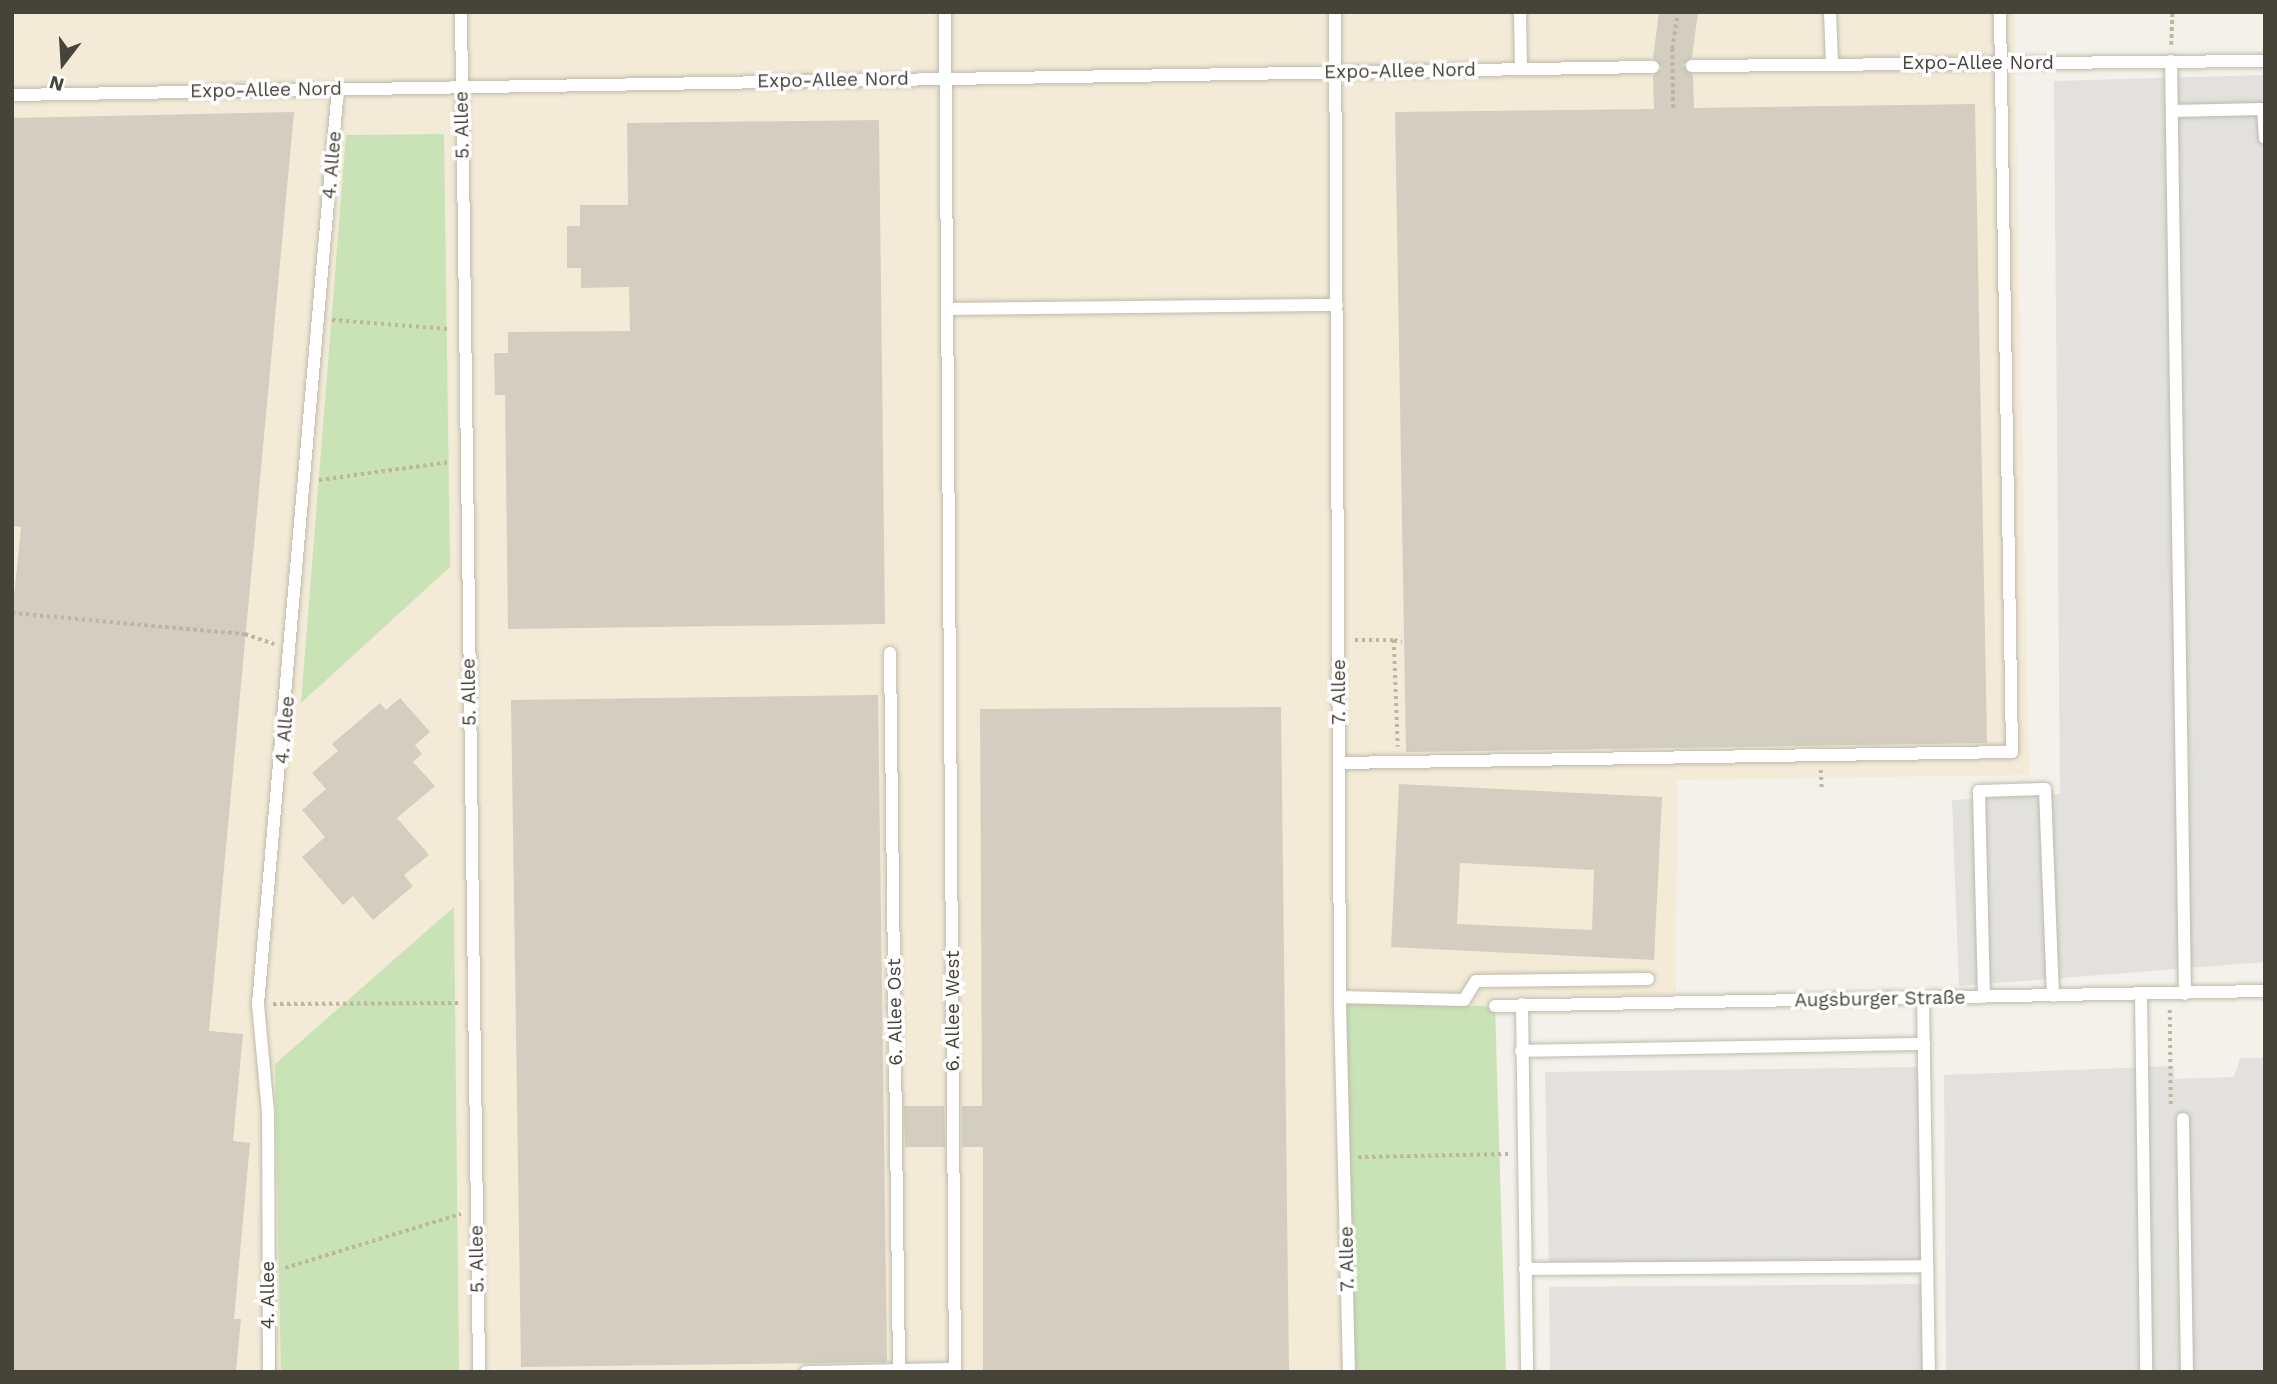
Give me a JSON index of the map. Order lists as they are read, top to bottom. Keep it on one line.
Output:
{"streets":{"lane":["Expo-Allee Nord","5. Allee","4. Allee","7. Allee","Augsburger Straße","6. Allee West","6. Allee Ost"]},"crossings":[["Expo-Allee Nord","5. Allee"],["Expo-Allee Nord","4. Allee"],["Expo-Allee Nord","7. Allee"],["Expo-Allee Nord","6. Allee West"]],"north":"bottom"}
